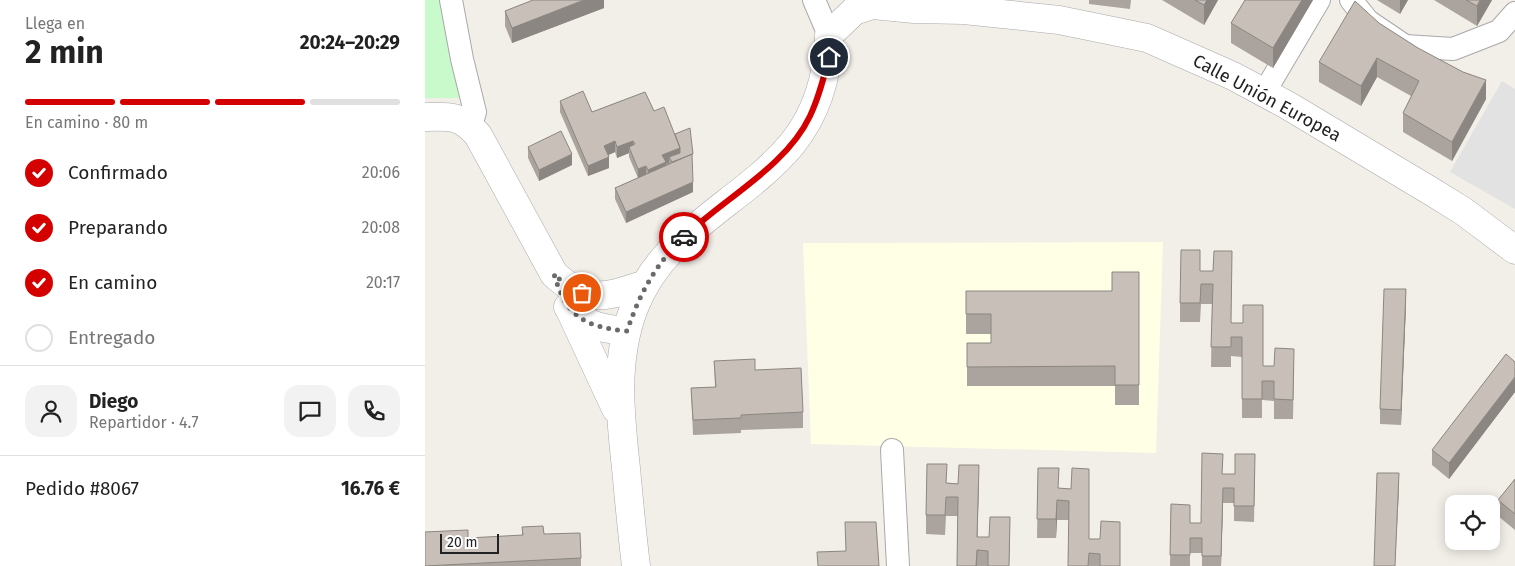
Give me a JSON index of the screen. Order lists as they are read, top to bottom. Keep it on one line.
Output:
{"streets":{"street":["Calle Unión Europea"]},"scale_bar":"20 m","page":{"heading":["2 min","Llega en","20:24–20:29"],"panel":["Diego","Repartidor · 4.7","Pedido #8067","16.76 €"],"bar":"En camino · 80 m","list":[["Confirmado","20:06"],["Preparando","20:08"],["En camino","20:17"],"Entregado"],"scale":"20 m"}}
